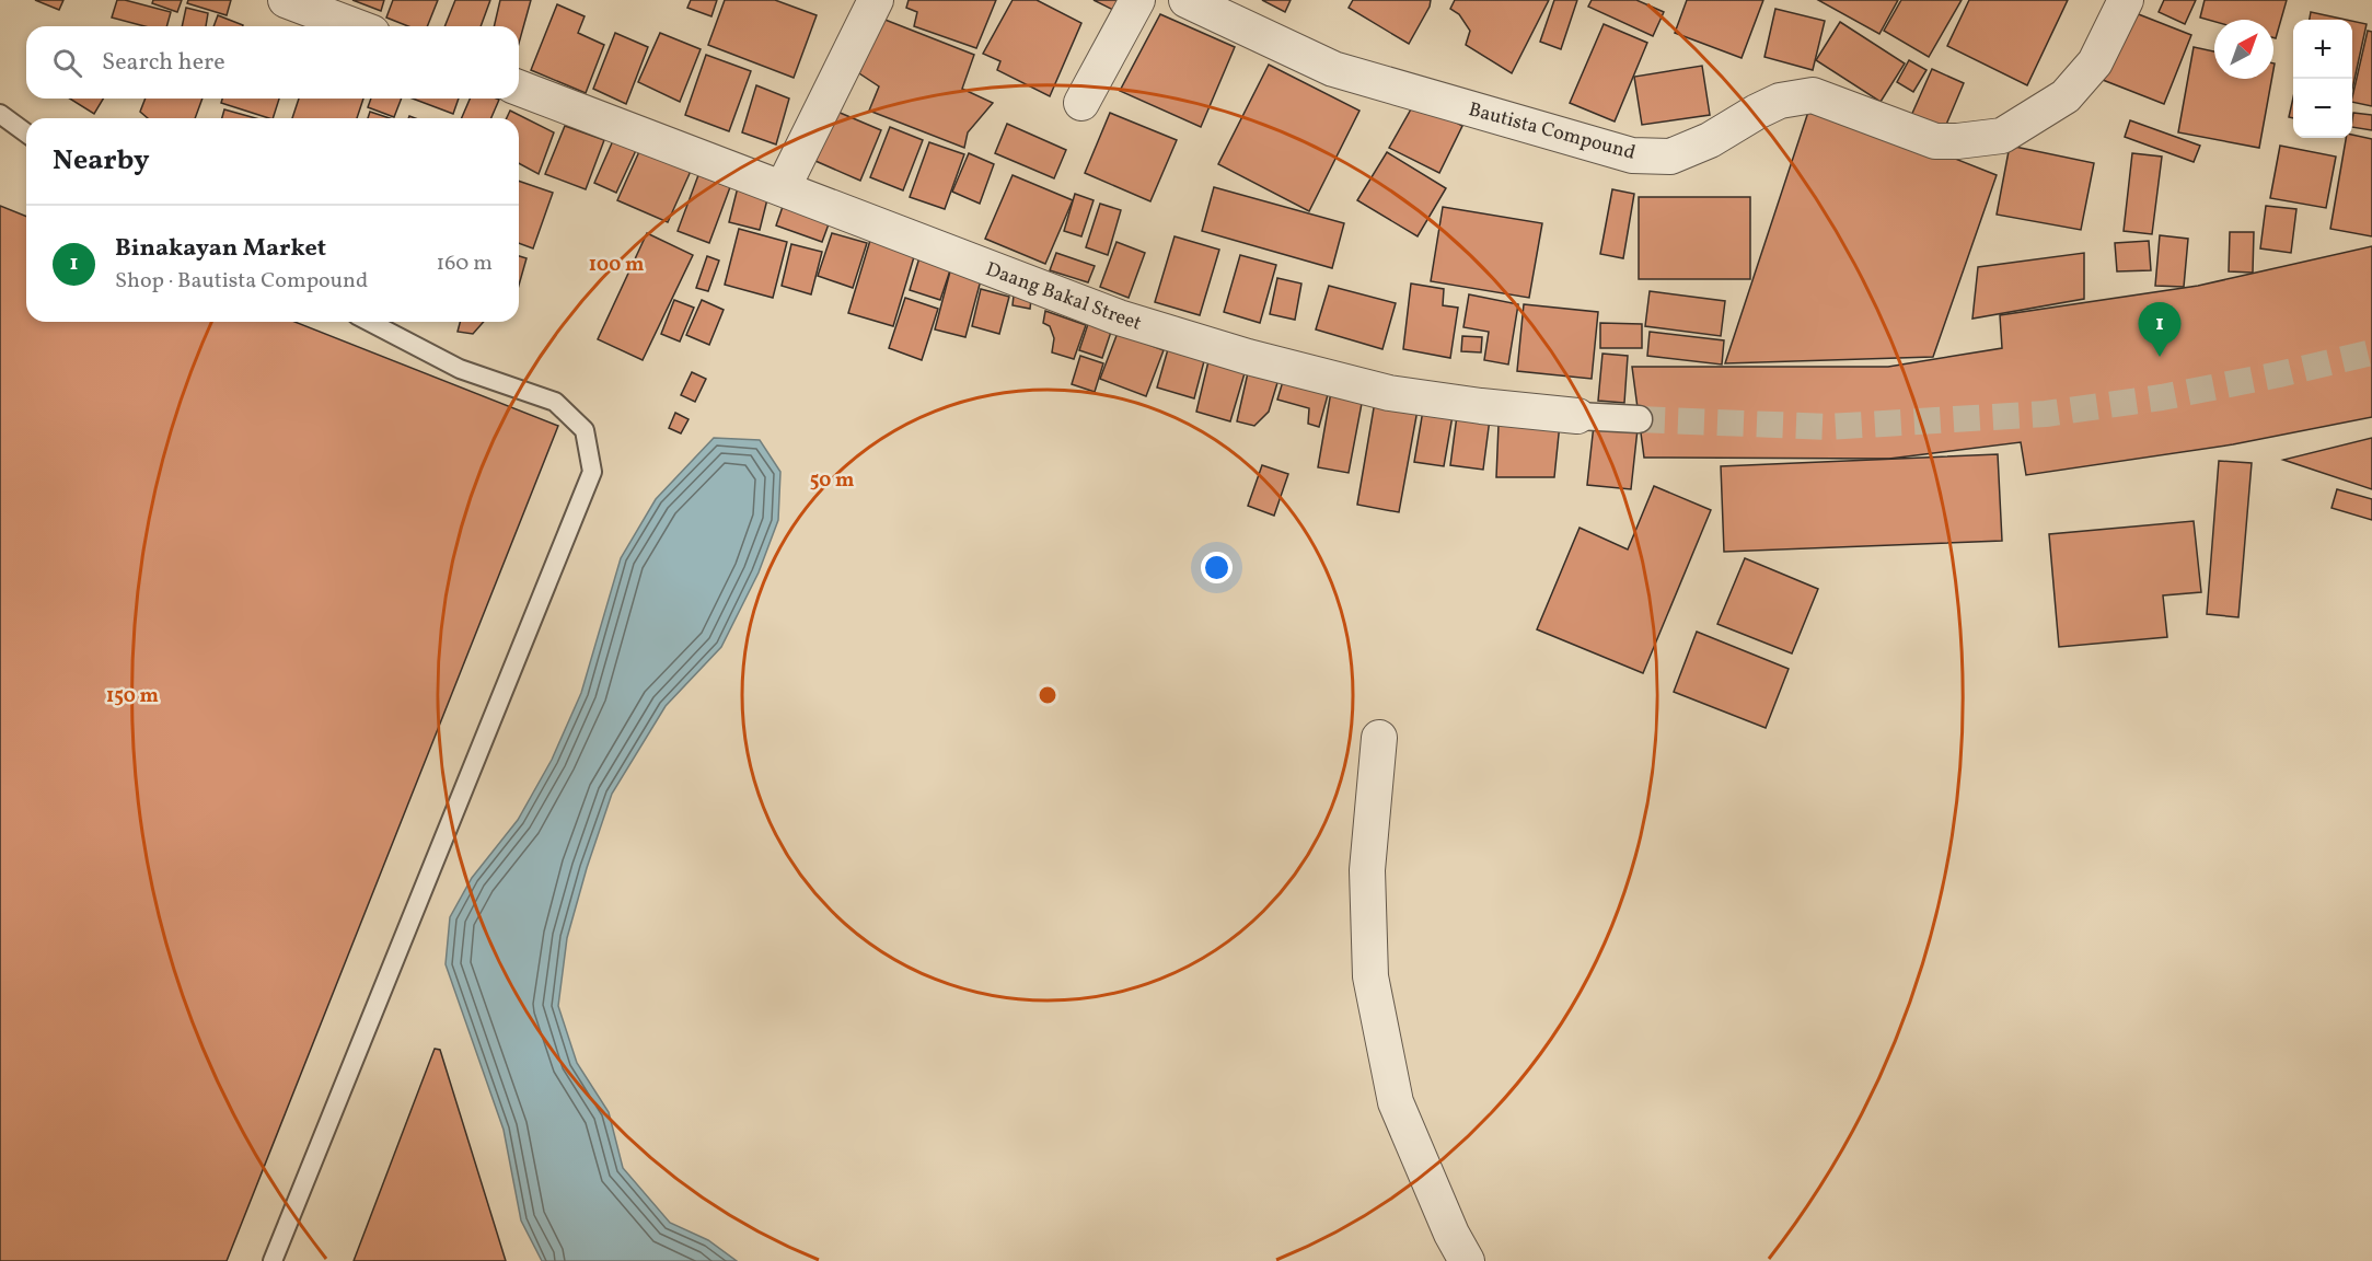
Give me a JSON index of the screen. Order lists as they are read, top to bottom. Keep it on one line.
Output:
{"streets":{"street":["Bautista Compound","Daang Bakal Street"]},"north":"top right","page":{"map_buttons":["+","−"],"search":"Search here","heading":"Nearby","list":[{"mark":"1","name":"Binakayan Market","note":"Shop · Bautista Compound","value":"160 m"}],"pins":"1"},"rings":["100 m","50 m","150 m"]}
